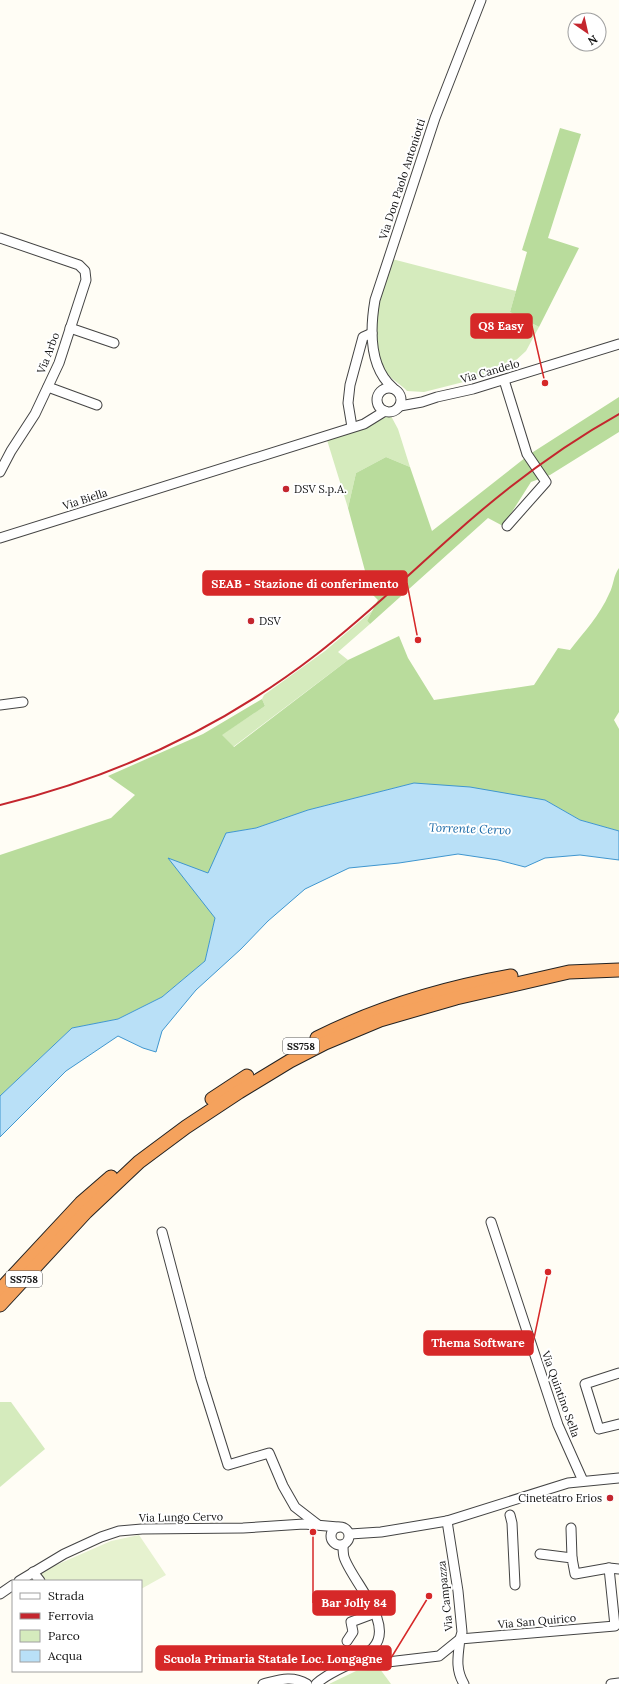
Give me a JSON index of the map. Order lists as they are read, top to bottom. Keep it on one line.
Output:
{"streets":{"highway":["SS758"],"street":["Via Don Paolo Antoniotti","Via Arbo","Via Candelo","Via Biella","Via Quintino Sella","Via Lungo Cervo","Via Campazza","Via San Quirico"]},"crossings":[["Via Don Paolo Antoniotti","Via Candelo"],["Via Campazza","Via San Quirico"]],"water":["Torrente Cervo"],"places":["Q8 Easy","DSV S.p.A.","DSV","SEAB - Stazione di conferimento","Thema Software","Cineteatro Erios","Bar Jolly 84","Scuola Primaria Statale Loc. Longagne"],"legend":["Strada","Ferrovia","Parco","Acqua"],"north":"bottom right"}
